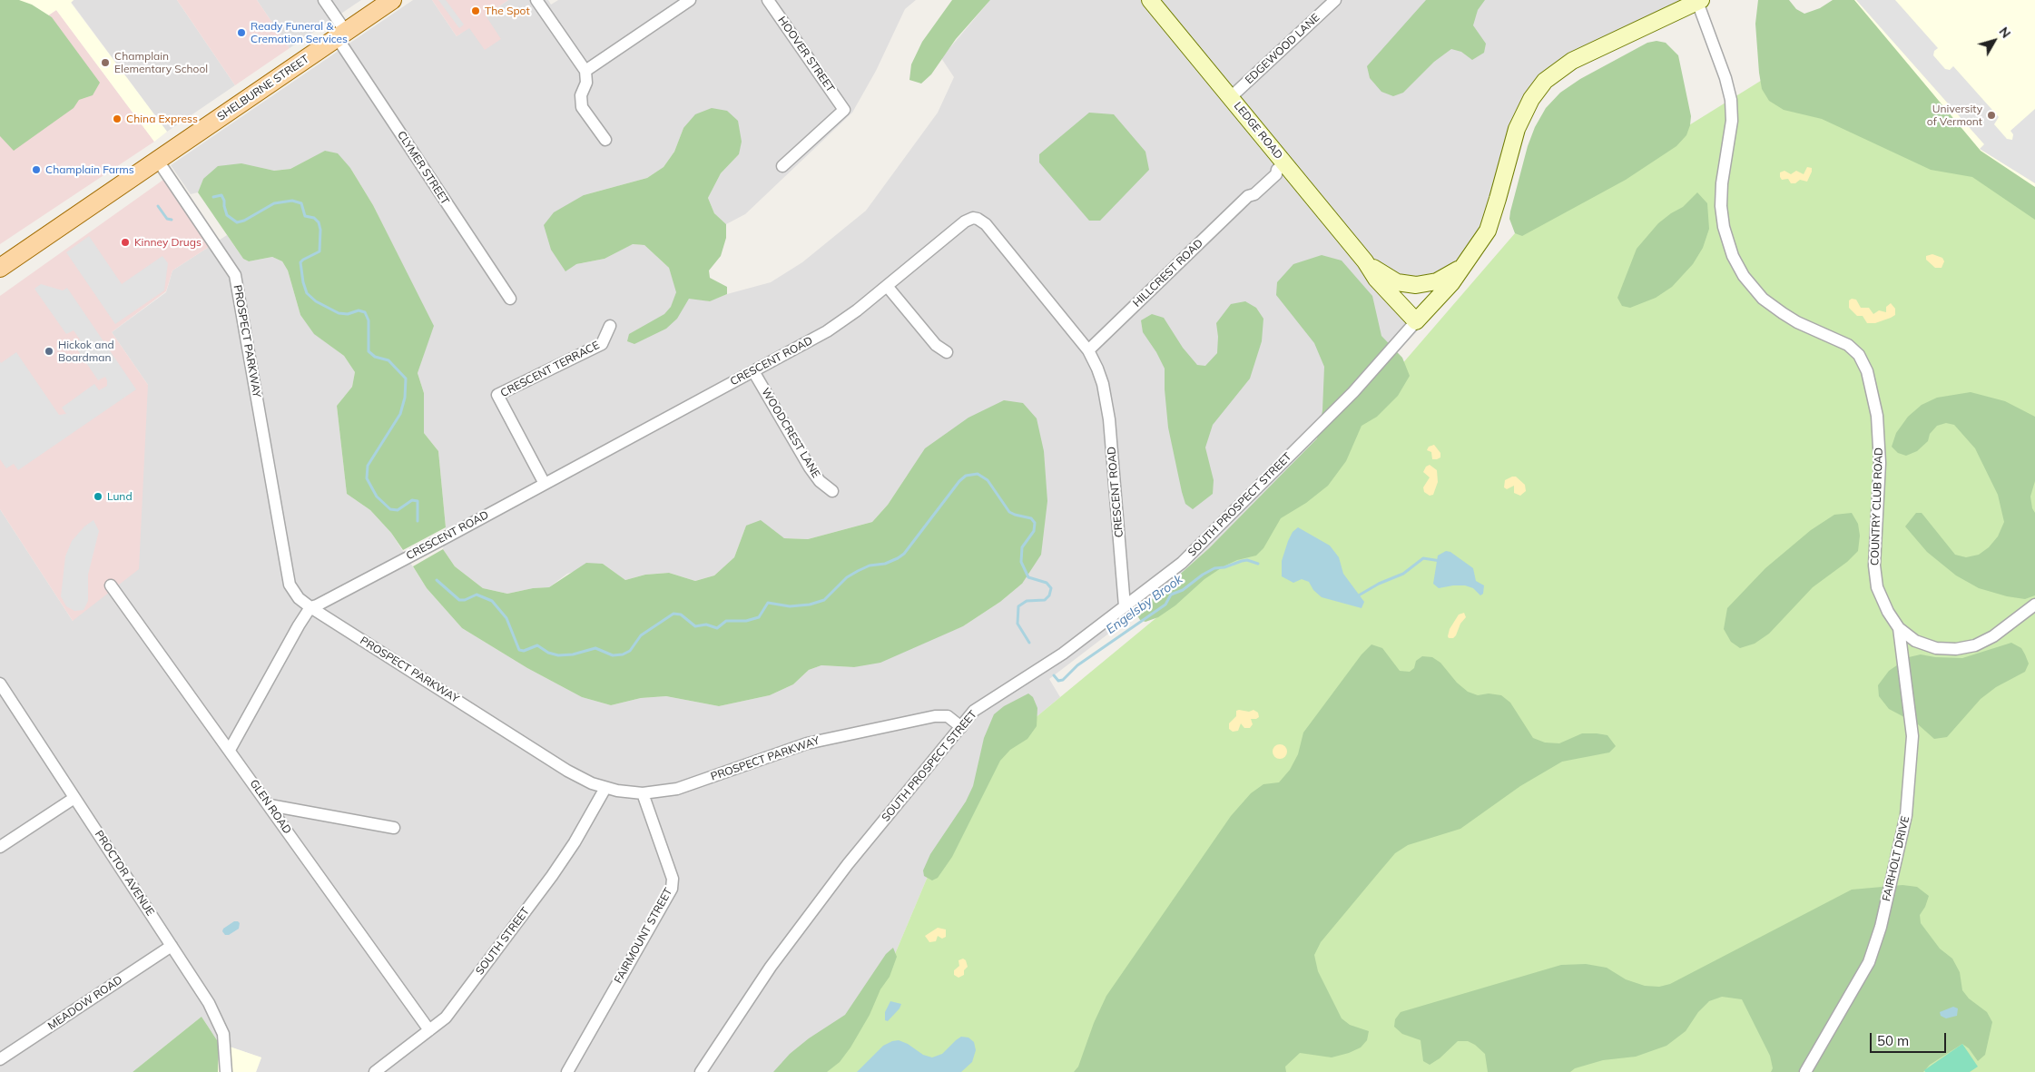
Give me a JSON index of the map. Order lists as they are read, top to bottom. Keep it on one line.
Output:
{"streets":{"main road":["SHELBURNE STREET"],"street":["EDGEWOOD LANE","HOOVER STREET","LEDGE ROAD","CLYMER STREET","HILLCREST ROAD","PROSPECT PARKWAY","CRESCENT ROAD","CRESCENT TERRACE","WOODCREST LANE","SOUTH PROSPECT STREET","COUNTRY CLUB ROAD","GLEN ROAD","FAIRHOLT DRIVE","PROCTOR AVENUE","FAIRMOUNT STREET","SOUTH STREET","MEADOW ROAD"]},"crossings":[["EDGEWOOD LANE","LEDGE ROAD"],["SHELBURNE STREET","CLYMER STREET"],["SHELBURNE STREET","PROSPECT PARKWAY"],["LEDGE ROAD","HILLCREST ROAD"],["LEDGE ROAD","SOUTH PROSPECT STREET"],["HILLCREST ROAD","CRESCENT ROAD"],["PROSPECT PARKWAY","CRESCENT ROAD"],["PROSPECT PARKWAY","SOUTH PROSPECT STREET"],["PROSPECT PARKWAY","FAIRMOUNT STREET"],["PROSPECT PARKWAY","SOUTH STREET"],["CRESCENT ROAD","CRESCENT TERRACE"],["CRESCENT ROAD","WOODCREST LANE"],["CRESCENT ROAD","SOUTH PROSPECT STREET"],["SOUTH PROSPECT STREET","COUNTRY CLUB ROAD"],["COUNTRY CLUB ROAD","FAIRHOLT DRIVE"],["GLEN ROAD","SOUTH STREET"],["PROCTOR AVENUE","MEADOW ROAD"]],"water":["Engelsby Brook"],"places":["The Spot","Ready Funeral & Cremation Services","Champlain Elementary School","University of Vermont","China Express","Champlain Farms","Kinney Drugs","Hickok and Boardman","Lund"],"scale_bar":"50 m","north":"top right"}
